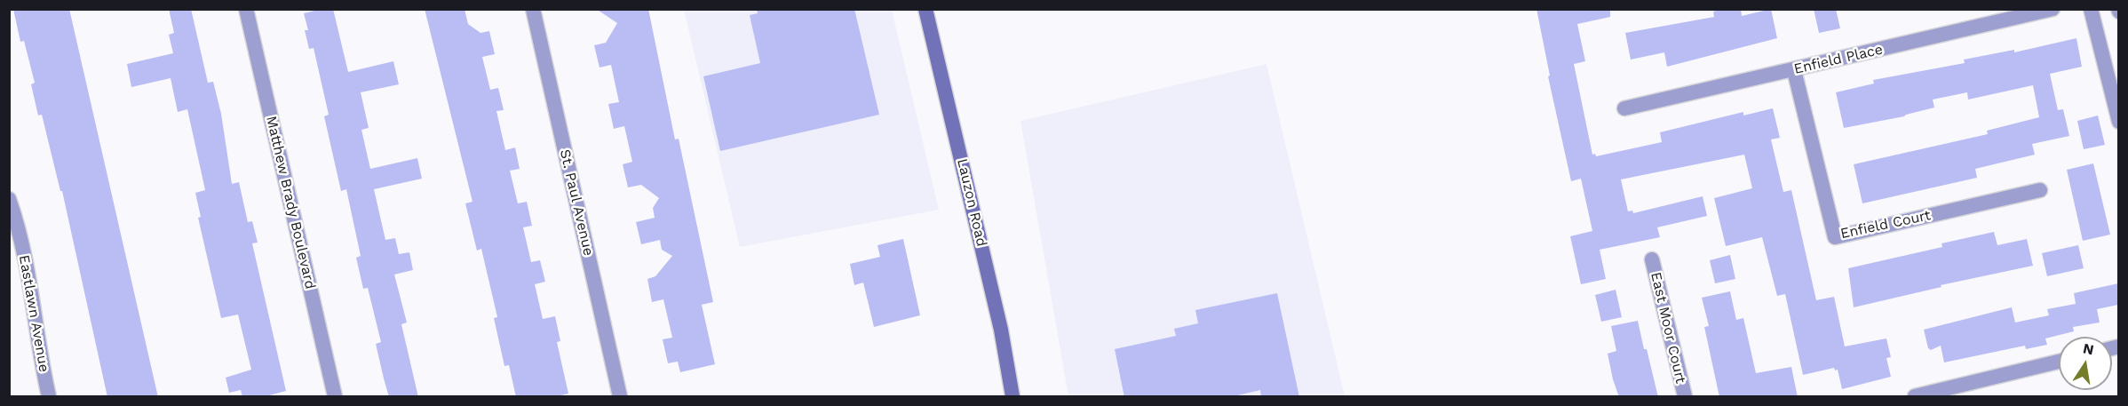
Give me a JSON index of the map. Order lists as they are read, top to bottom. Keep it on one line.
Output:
{"streets":{"main road":["Lauzon Road"],"street":["Enfield Place","Matthew Brady Boulevard","St. Paul Avenue","Enfield Court","Eastlawn Avenue","East Moor Court"]},"crossings":[["Enfield Place","Enfield Court"]],"north":"top"}
